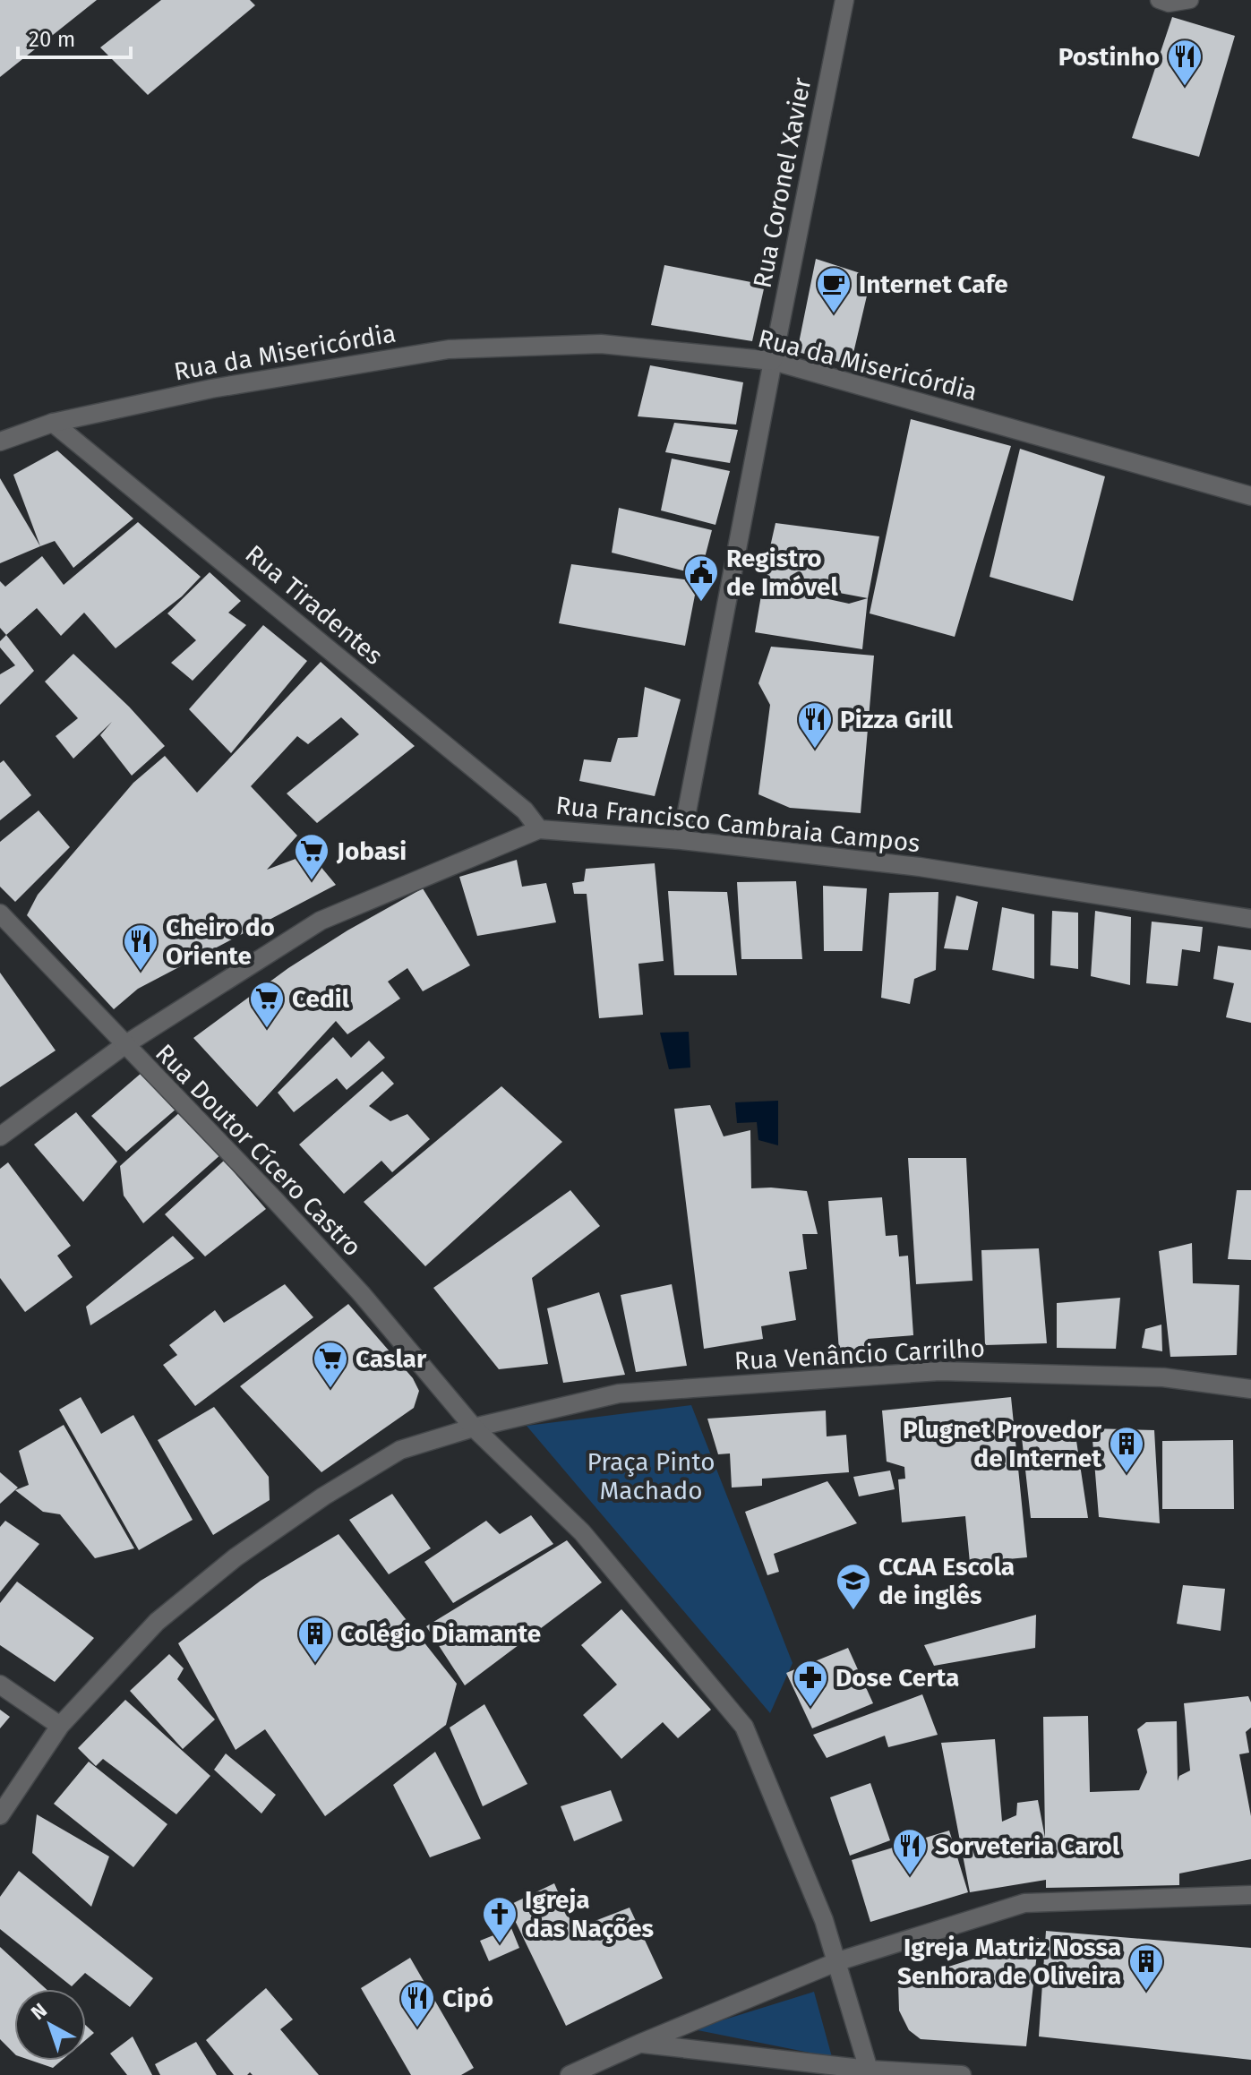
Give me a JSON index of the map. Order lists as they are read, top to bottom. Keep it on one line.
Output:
{"streets":{"street":["Rua Coronel Xavier","Rua da Misericórdia","Rua Tiradentes","Rua Francisco Cambraia Campos","Rua Doutor Cícero Castro","Rua Venâncio Carrilho"]},"crossings":[["Rua Coronel Xavier","Rua da Misericórdia"],["Rua Coronel Xavier","Rua Francisco Cambraia Campos"],["Rua da Misericórdia","Rua Tiradentes"],["Rua Tiradentes","Rua Francisco Cambraia Campos"],["Rua Francisco Cambraia Campos","Rua Doutor Cícero Castro"],["Rua Doutor Cícero Castro","Rua Venâncio Carrilho"]],"parks":["Praça Pinto Machado"],"places":{"restaurant":["Postinho","Pizza Grill","Cheiro do Oriente","Sorveteria Carol","Cipó"],"cafe":["Internet Cafe"],"public building":["Registro de Imóvel"],"supermarket":["Jobasi","Cedil","Caslar"],"building":["Plugnet Provedor de Internet","Colégio Diamante","Igreja Matriz Nossa Senhora de Oliveira"],"school or university":["CCAA Escola de inglês"],"pharmacy":["Dose Certa"],"church":["Igreja das Nações"]},"scale_bar":"20 m","north":"top left"}
